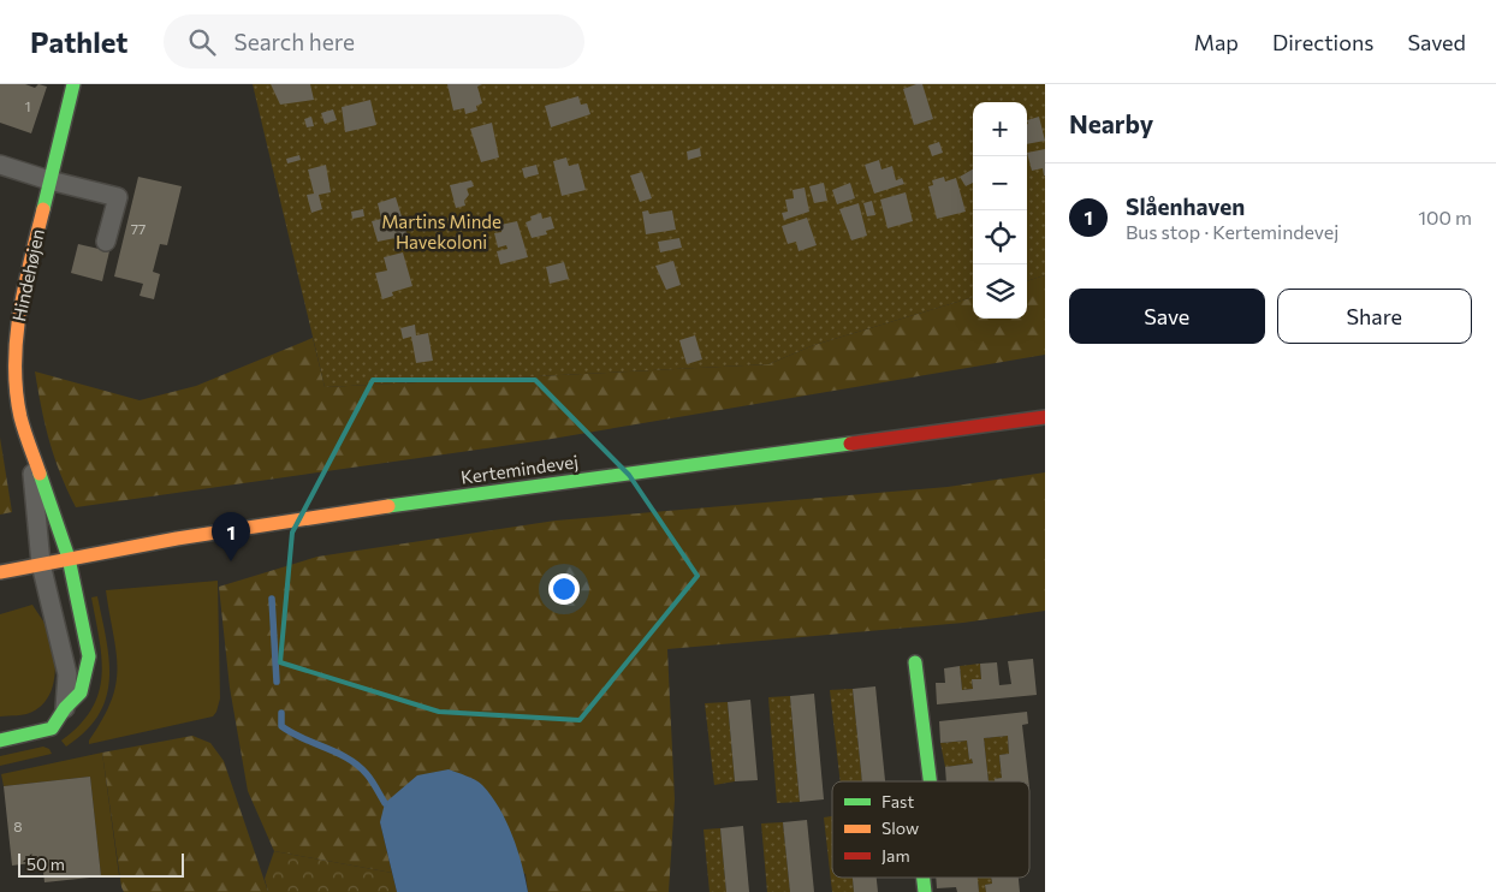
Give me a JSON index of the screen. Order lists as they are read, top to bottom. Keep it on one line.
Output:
{"streets":{"main road":["Hindehøjen","Kertemindevej"]},"crossings":[["Hindehøjen","Kertemindevej"]],"parks":["Martins Minde Havekoloni"],"house_numbers":["1","77","8"],"legend":["Fast","Slow","Jam"],"scale_bar":"50 m","page":{"header":"Pathlet","search":"Search here","nav":["Map","Directions","Saved"],"heading":"Nearby","map_buttons":["+","−"],"list":[{"mark":"1","name":"Slåenhaven","note":"Bus stop · Kertemindevej","value":"100 m"}],"buttons":["Save","Share"],"pins":"1","scale":"50 m"}}
